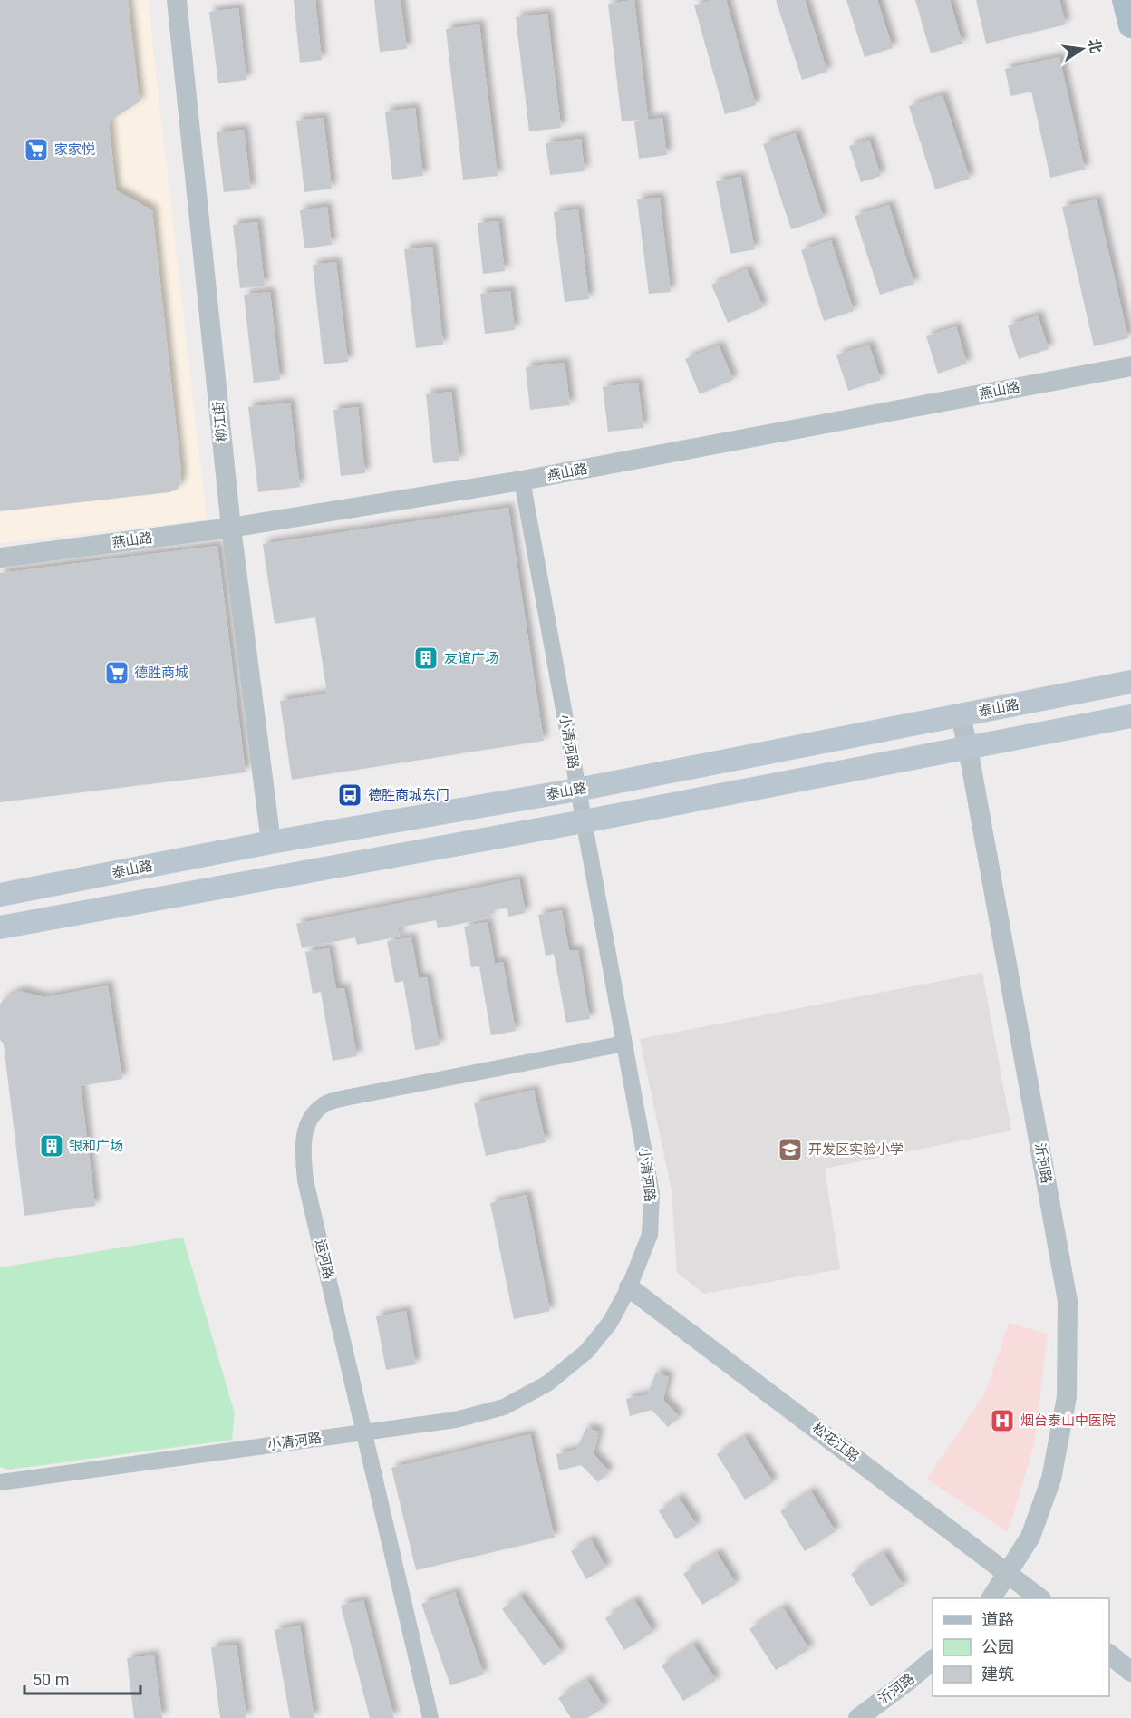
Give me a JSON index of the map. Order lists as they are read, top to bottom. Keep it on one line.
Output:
{"streets":{"main road":["泰山路"],"street":["燕山路","柳江街","小清河路","沂河路","运河路","松花江路"]},"crossings":[["燕山路","柳江街"],["燕山路","小清河路"],["柳江街","泰山路"],["泰山路","小清河路"],["泰山路","沂河路"],["小清河路","运河路"],["小清河路","松花江路"],["沂河路","松花江路"]],"places":{"supermarket":["家家悦","德胜商城"],"building":["友谊广场","银和广场"],"bus stop":["德胜商城东门"],"school or university":["开发区实验小学"],"hospital":["烟台泰山中医院"]},"legend":["道路","公园","建筑"],"scale_bar":"50 m","north":"right"}
